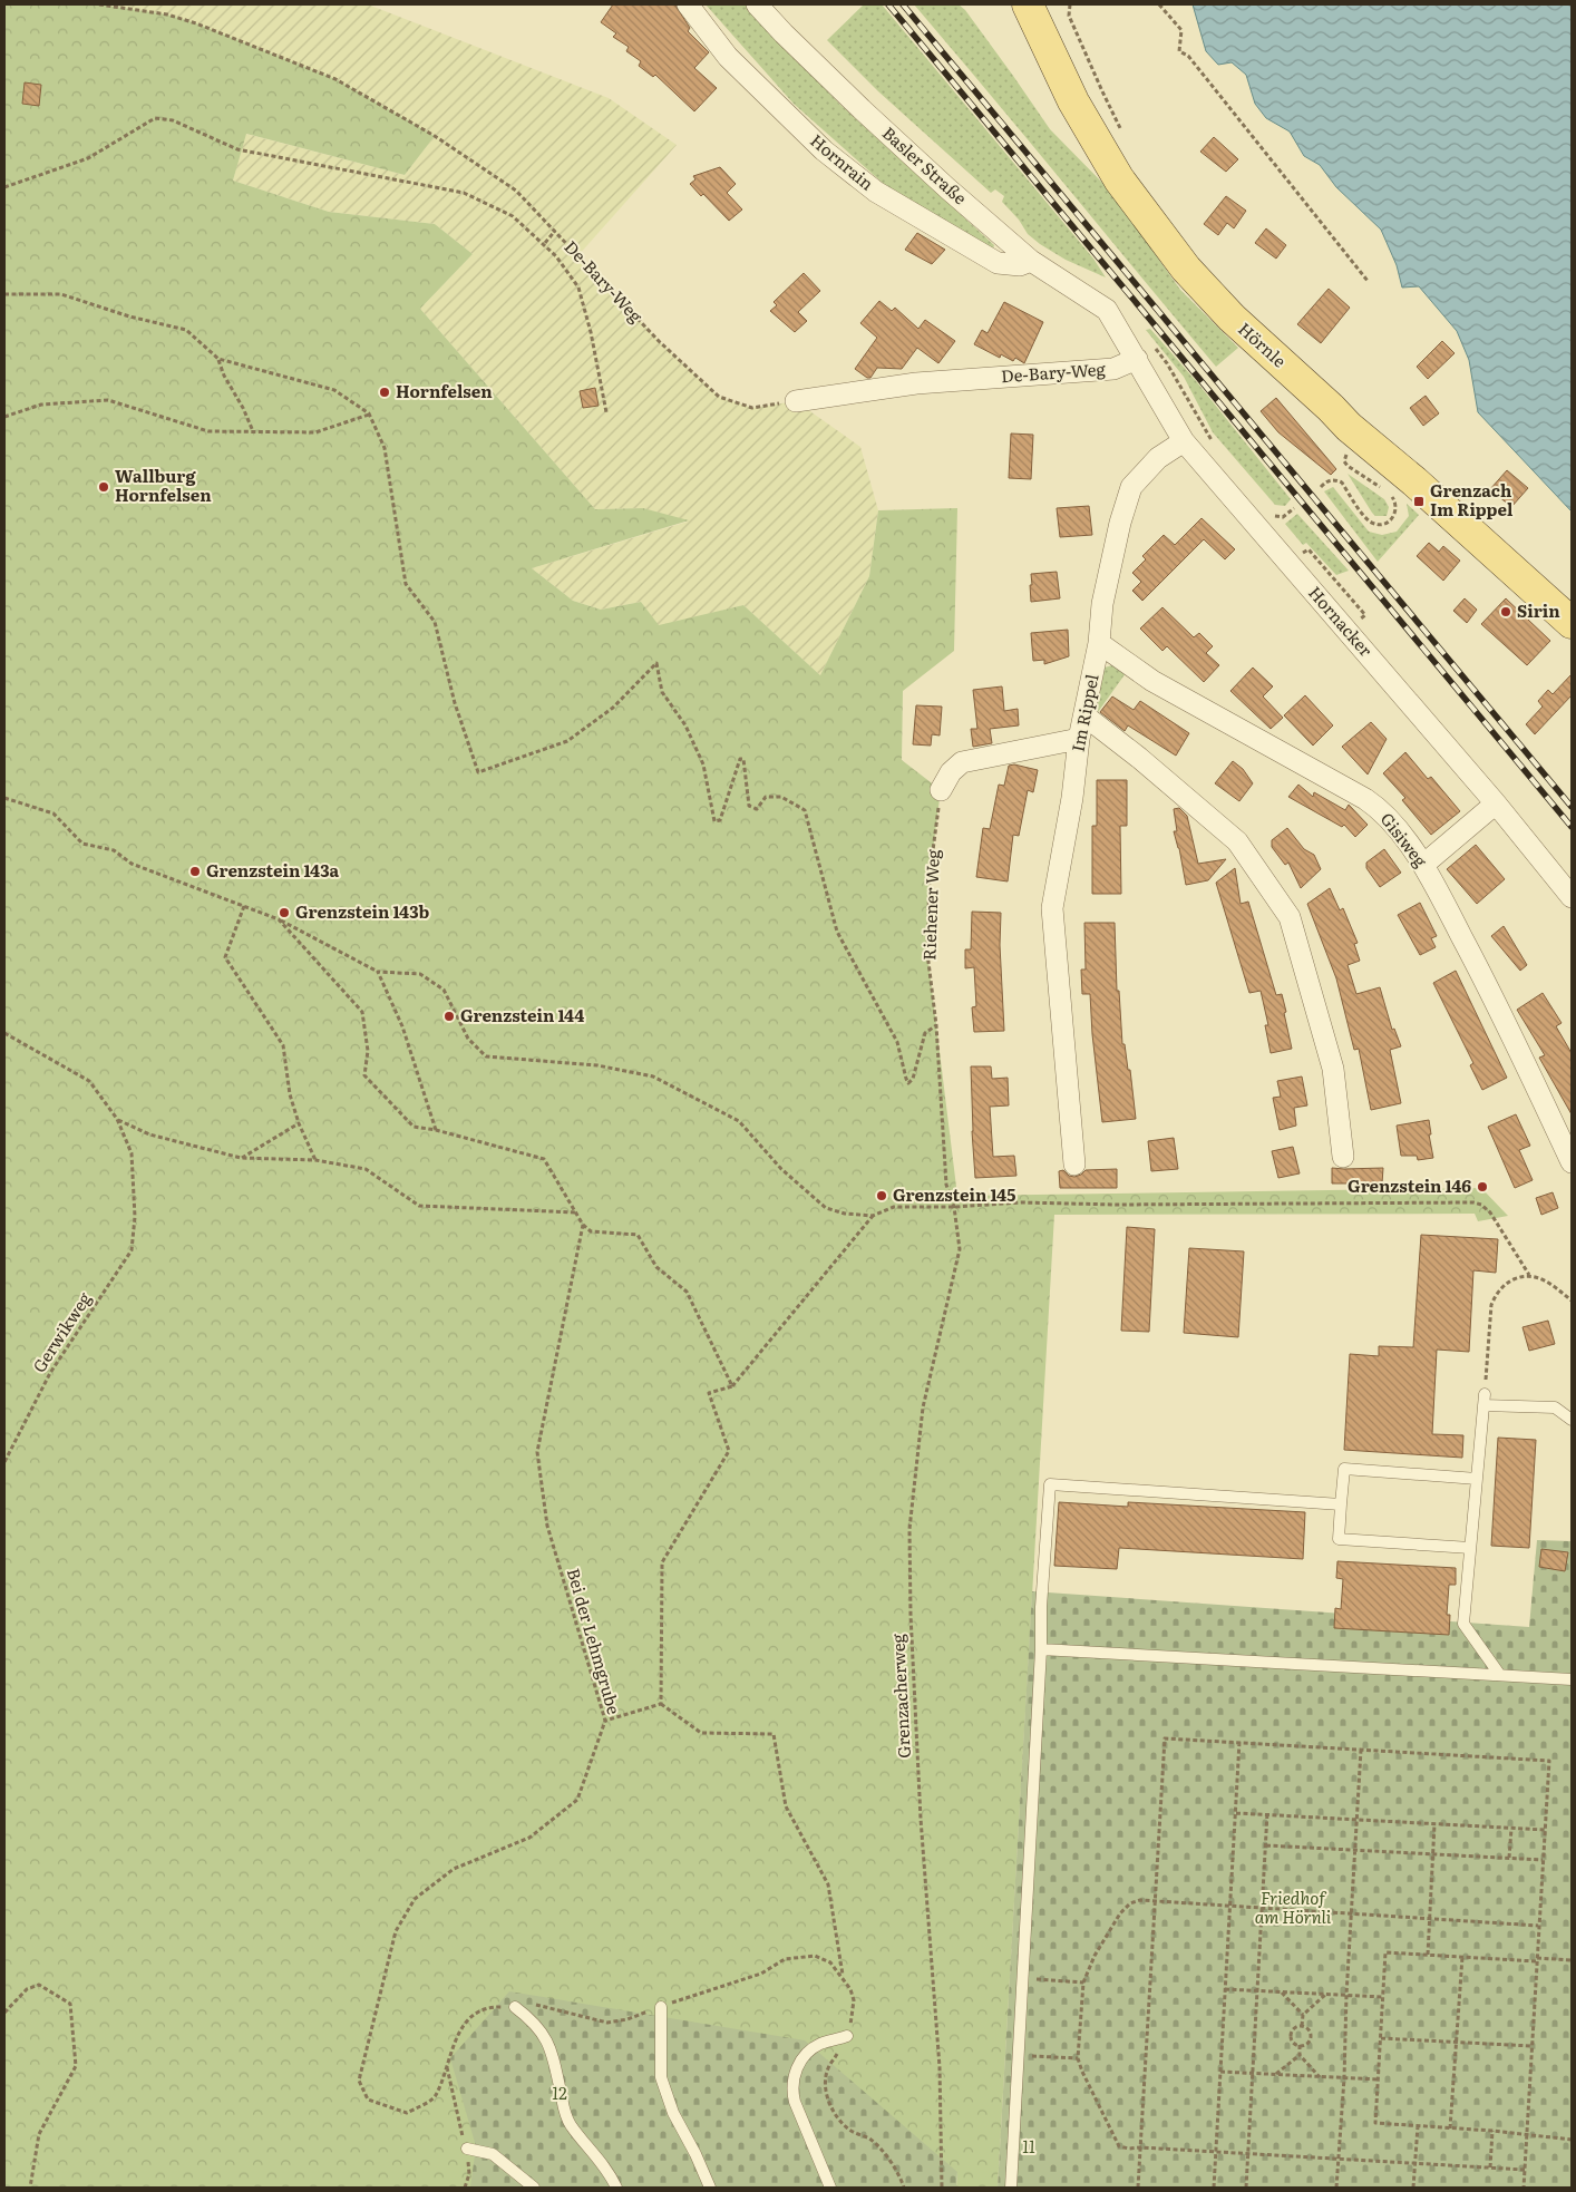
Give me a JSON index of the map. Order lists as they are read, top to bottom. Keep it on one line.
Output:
{"streets":{"main road":["Hörnle"],"street":["Hornrain","Basler Straße","De-Bary-Weg","Hornacker","Im Rippel","Gisiweg"],"path":["Riehener Weg","Gerwikweg","Bei der Lehmgrube","Grenzacherweg"]},"crossings":[["Hornrain","Basler Straße"],["Hornacker","Im Rippel"],["Im Rippel","Gisiweg"],["Riehener Weg","Grenzacherweg"]],"parks":["Friedhof am Hörnli","12","11"],"places":{"other":["Hornfelsen","Wallburg Hornfelsen","Sirin","Grenzstein 143a","Grenzstein 143b","Grenzstein 144","Grenzstein 146","Grenzstein 145"],"transit":["Grenzach Im Rippel"]}}
